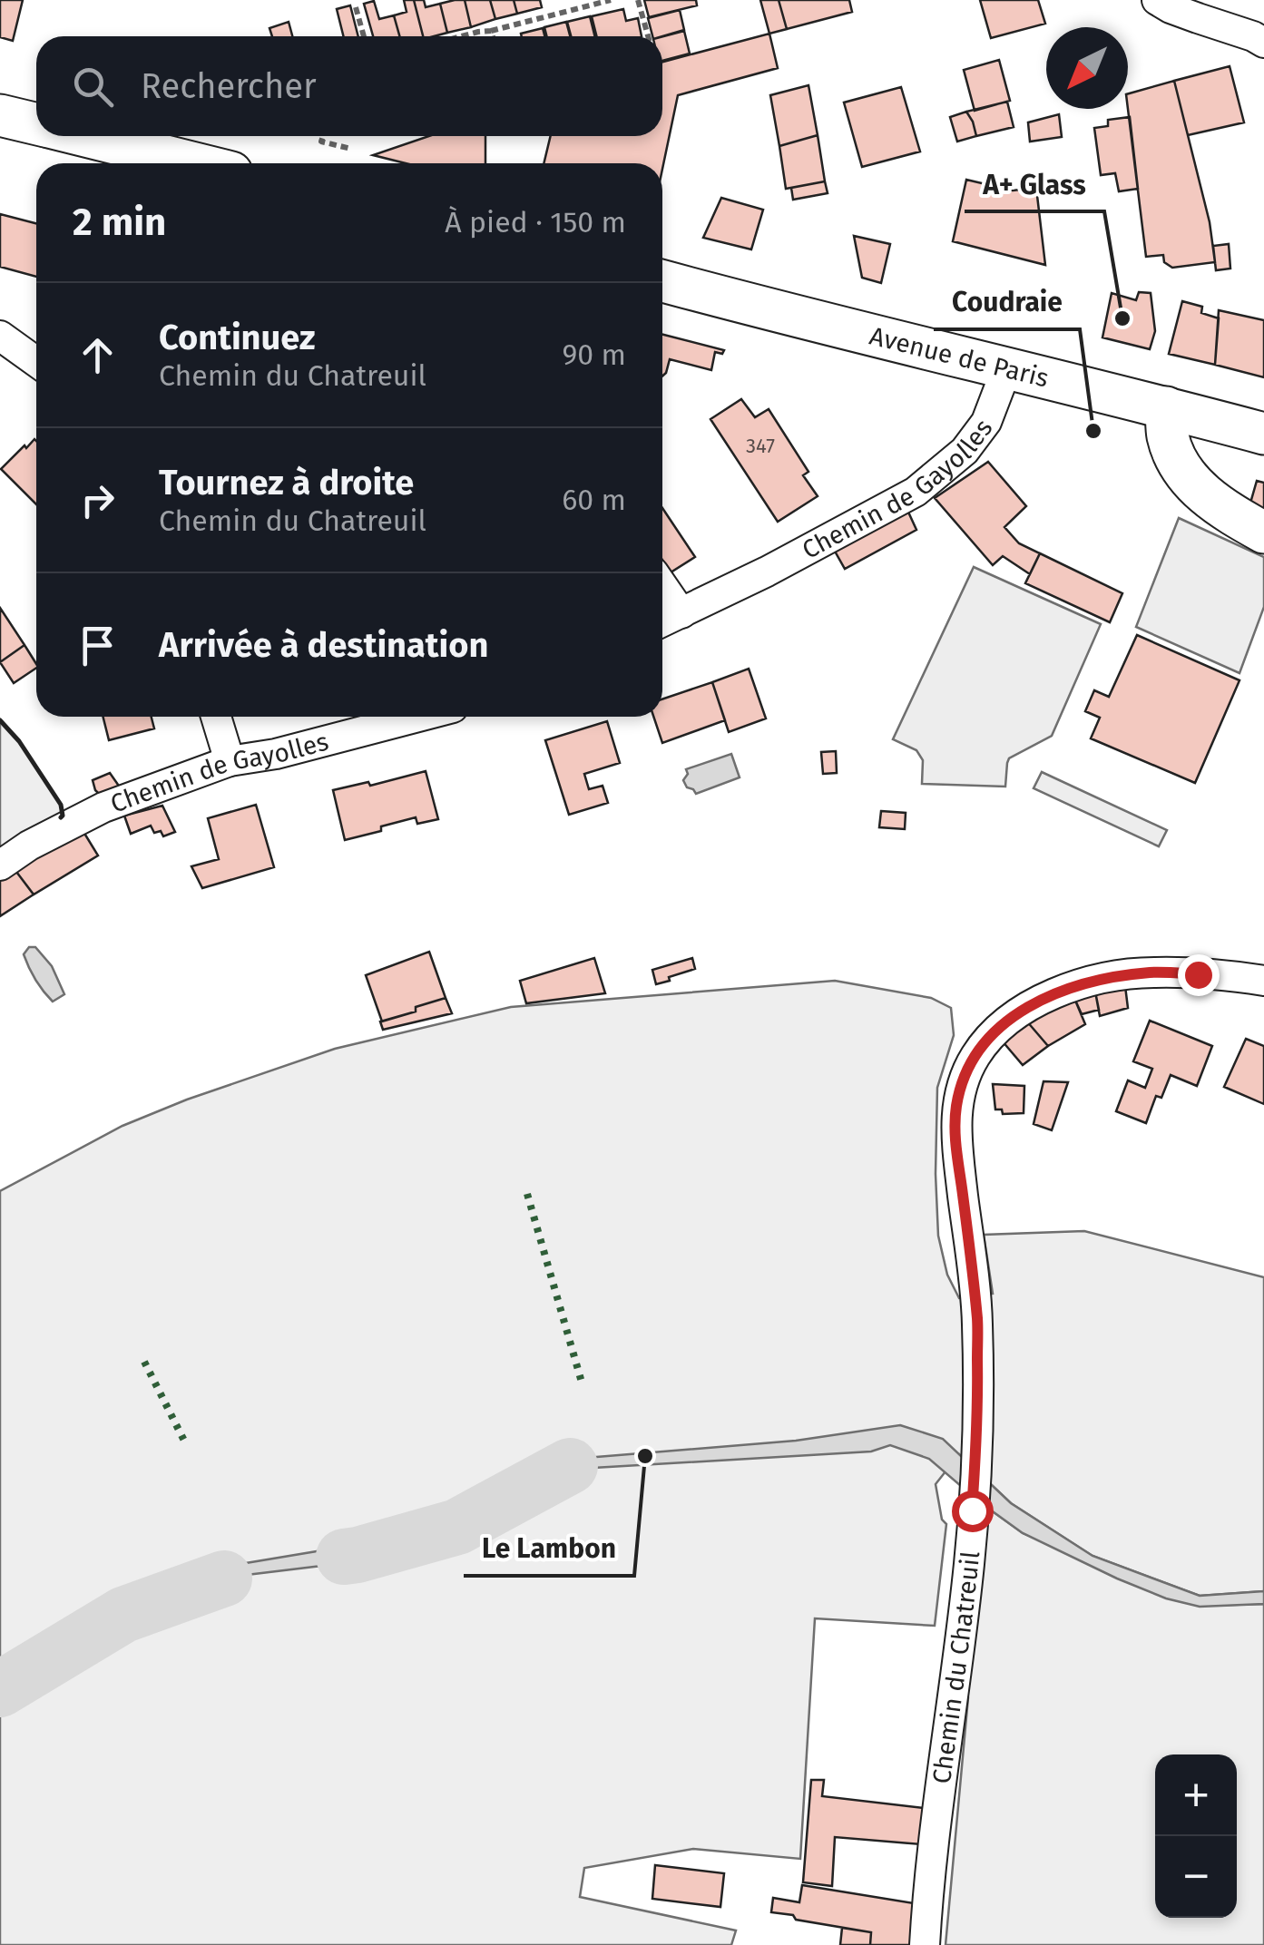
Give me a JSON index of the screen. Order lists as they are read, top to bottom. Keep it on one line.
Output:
{"streets":{"main road":["Avenue de Paris"],"street":["Chemin de Gayolles","Chemin du Chatreuil"]},"crossings":[["Avenue de Paris","Chemin de Gayolles"]],"places":["A+ Glass","Coudraie","Le Lambon"],"house_numbers":["347"],"north":"bottom left","page":{"search":"Rechercher","heading":["2 min","À pied · 150 m"],"list":[["Continuez","Chemin du Chatreuil","90 m"],["Tournez à droite","Chemin du Chatreuil","60 m"],"Arrivée à destination"],"map_buttons":["+","−"]}}
